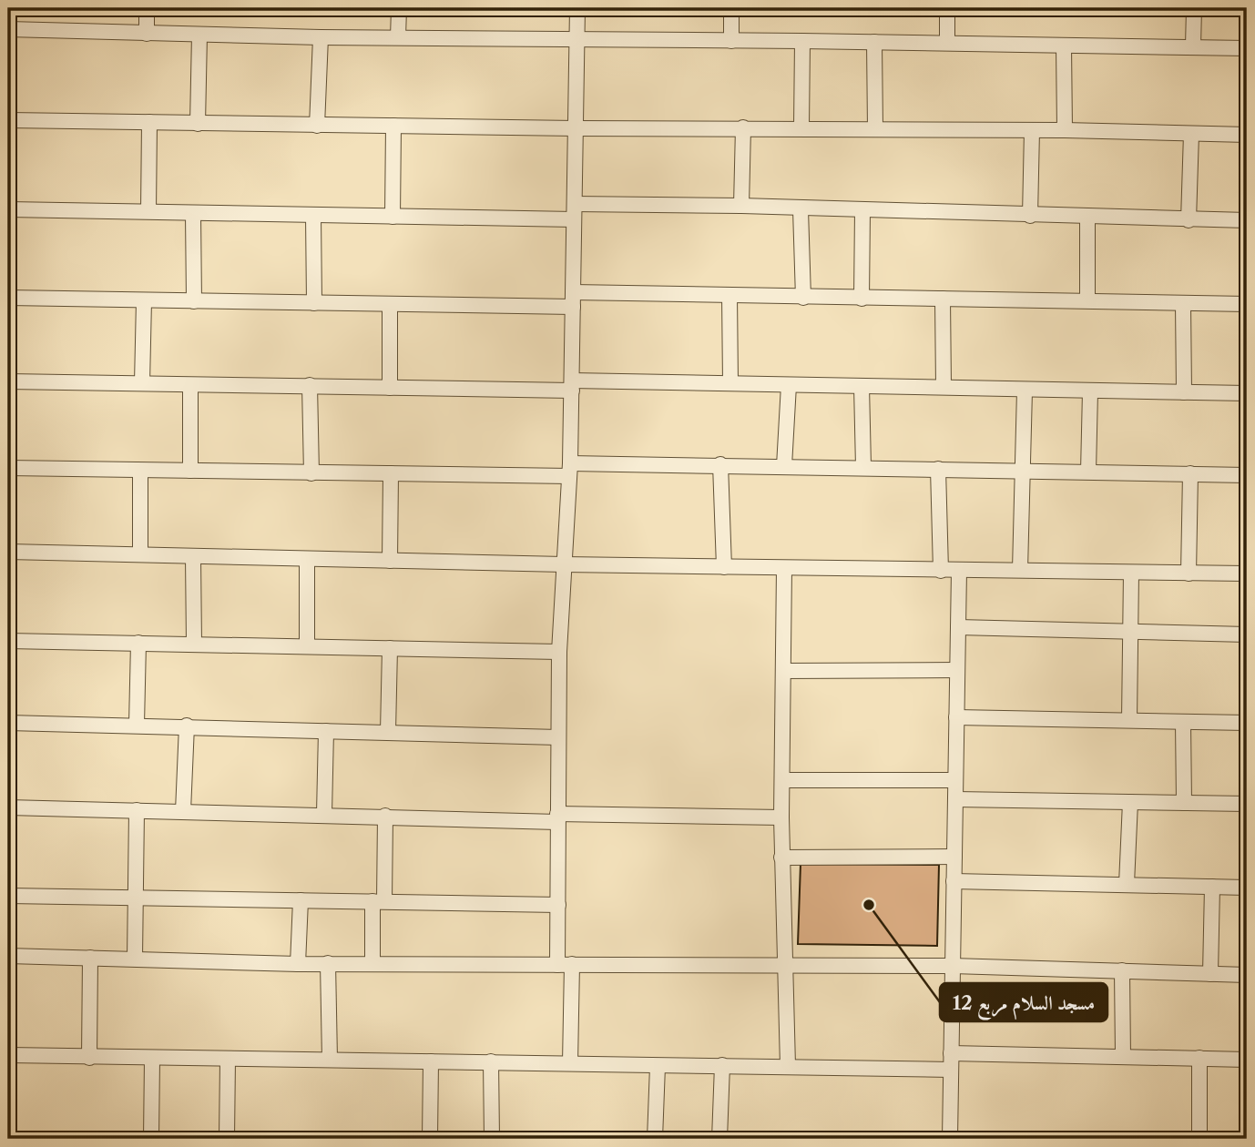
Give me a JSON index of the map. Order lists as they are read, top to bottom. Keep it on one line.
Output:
{"places":["مسجد السلام مربع 12"]}
